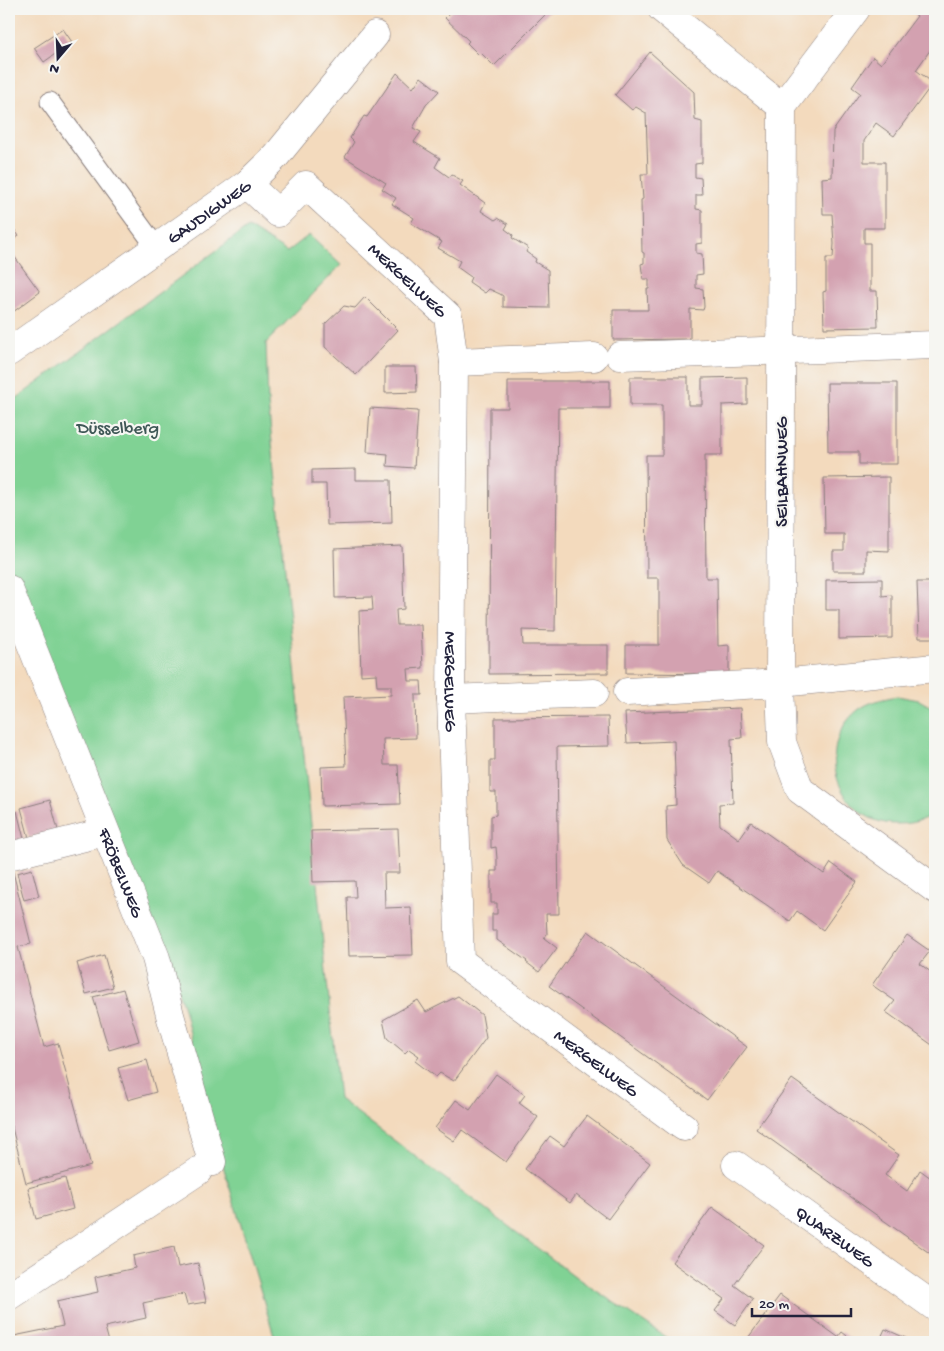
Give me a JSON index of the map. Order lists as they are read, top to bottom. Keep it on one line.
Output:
{"streets":{"street":["GAUDIGWEG","MERGELWEG","SEILBAHNWEG","FRÖBELWEG","QUARZWEG"]},"crossings":[["GAUDIGWEG","MERGELWEG"]],"parks":["Düsselberg"],"scale_bar":"20 m","north":"bottom"}
